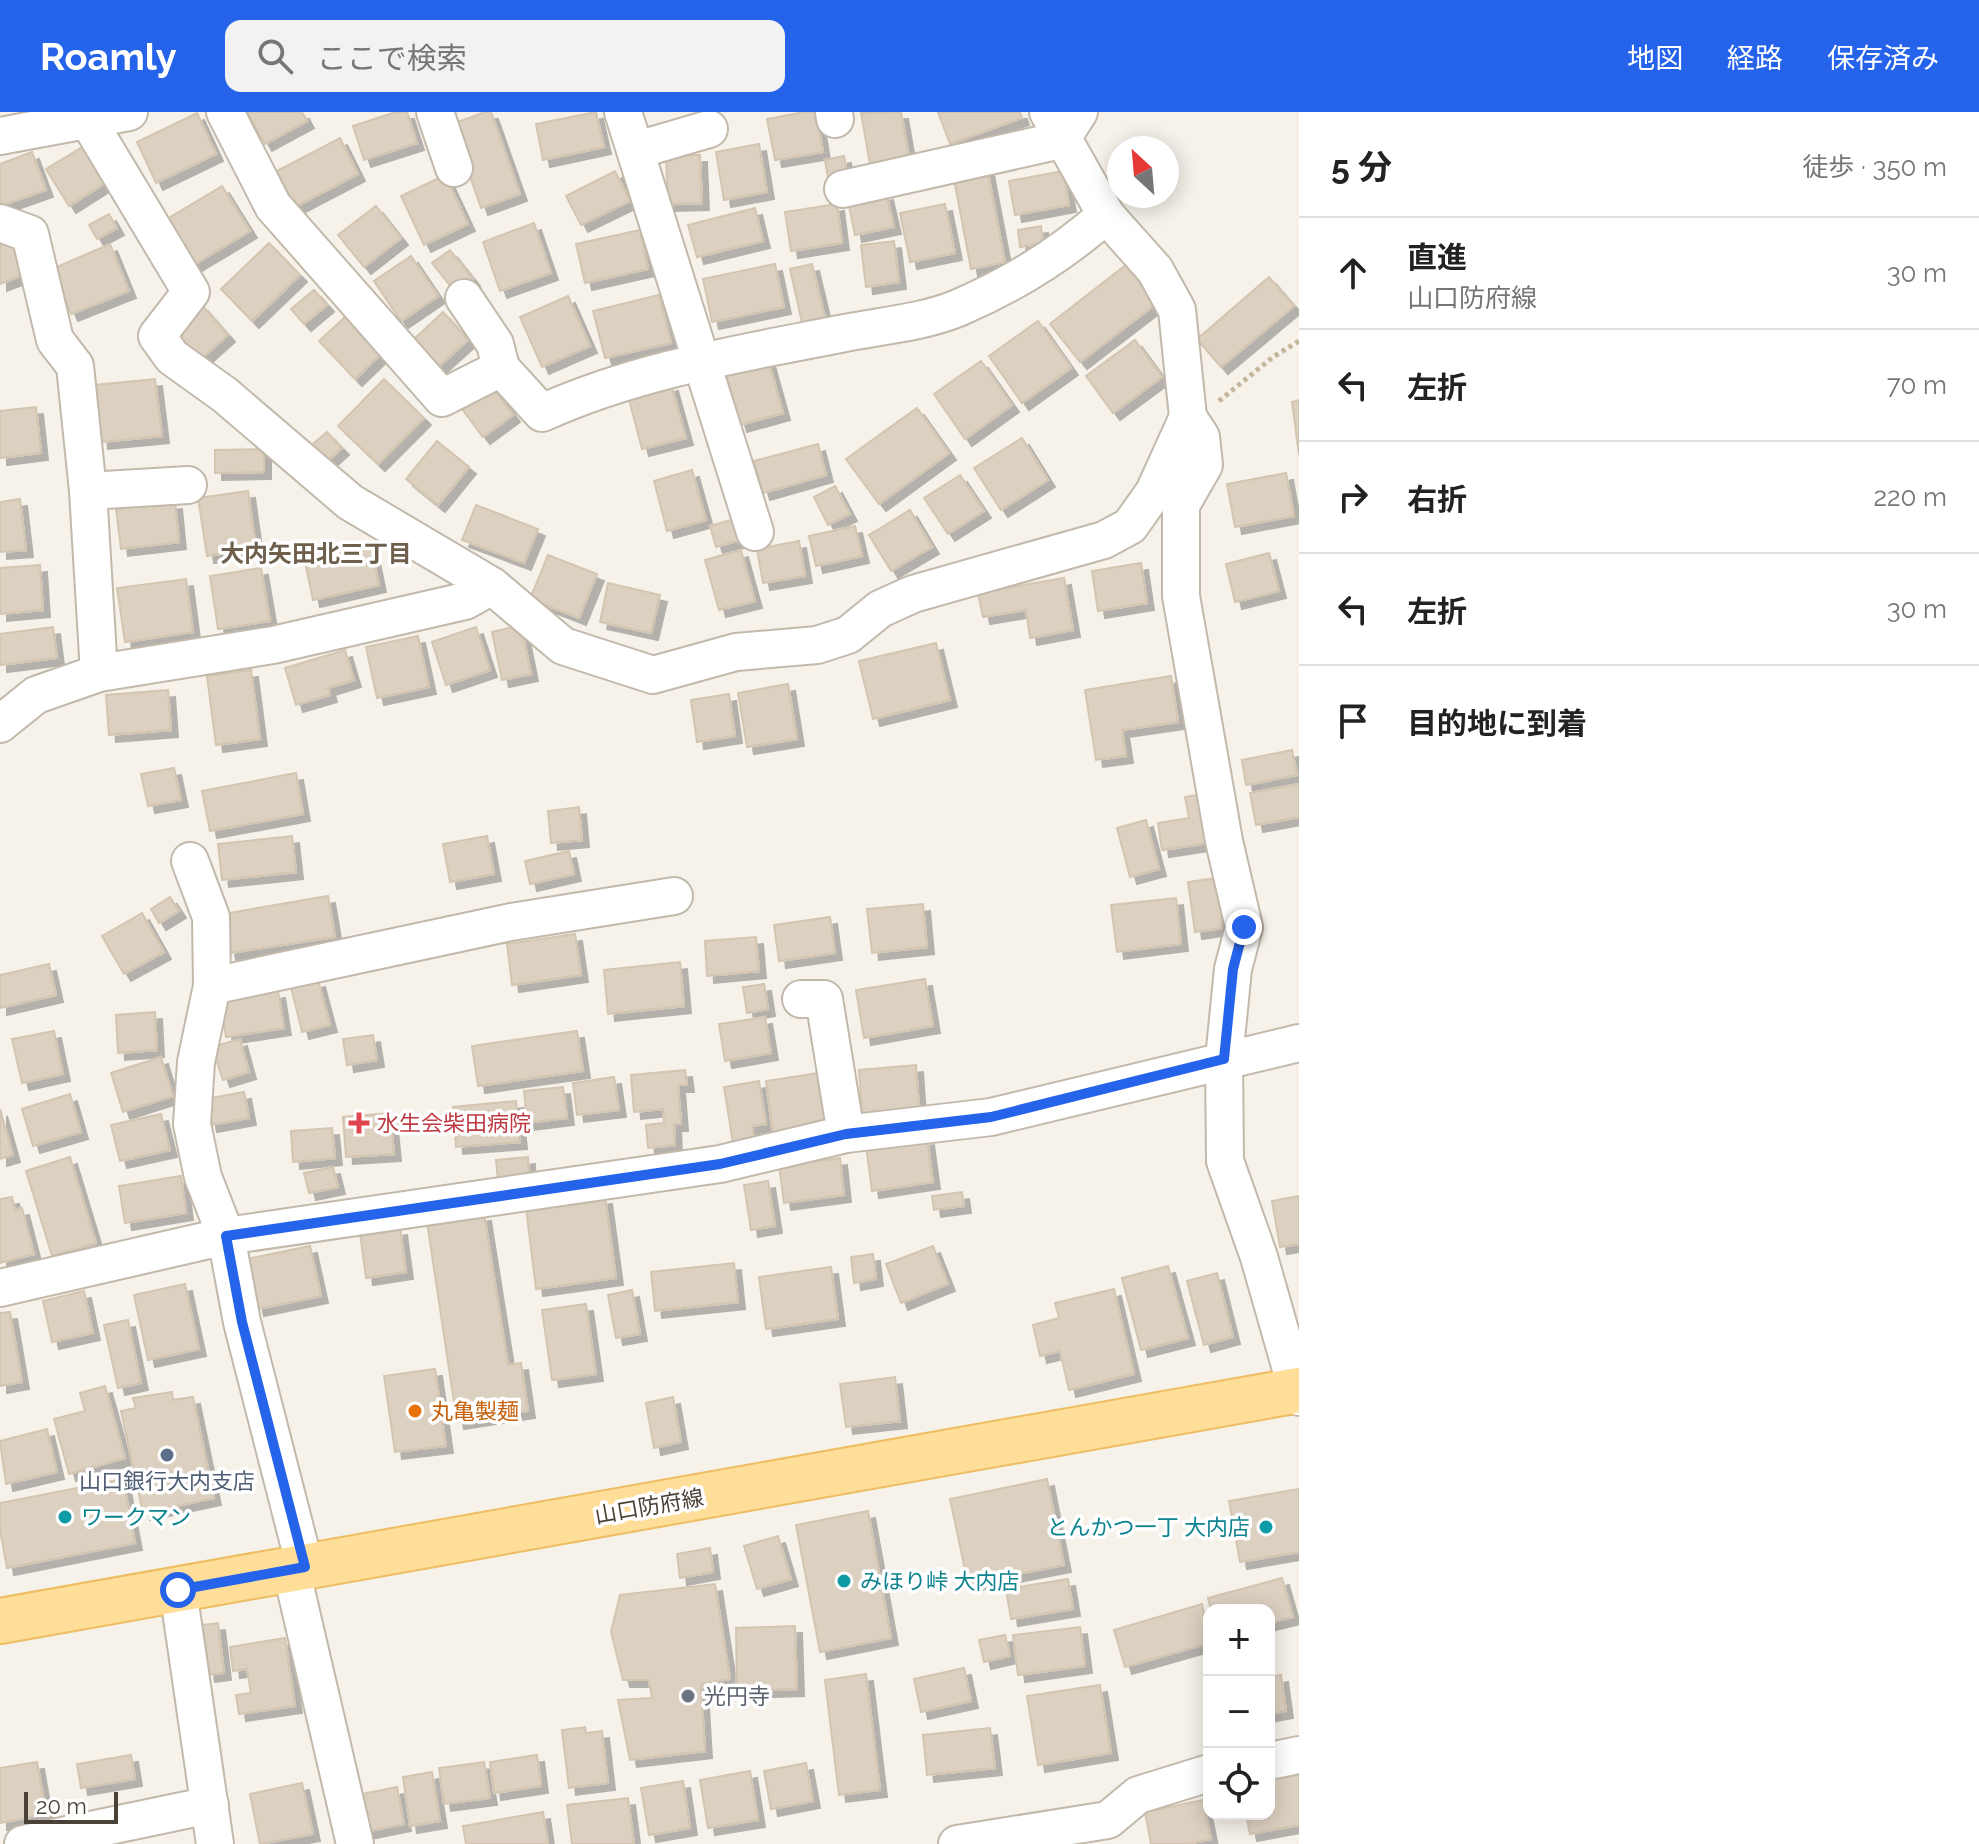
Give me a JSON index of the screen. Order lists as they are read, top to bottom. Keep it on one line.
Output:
{"streets":{"main road":["山口防府線"]},"districts":["大内矢田北三丁目"],"places":{"health":["水生会柴田病院"],"other":["丸亀製麺","山口銀行大内支店","ワークマン","とんかつ一丁 大内店","みほり峠 大内店","光円寺"]},"scale_bar":"20 m","north":"top left","page":{"header":"Roamly","search":"ここで検索","nav":["地図","経路","保存済み"],"heading":["5 分","徒歩 · 350 m"],"list":[["直進","山口防府線","30 m"],["左折","70 m"],["右折","220 m"],["左折","30 m"],"目的地に到着"],"map_buttons":["+","−"],"scale":"20 m"}}
